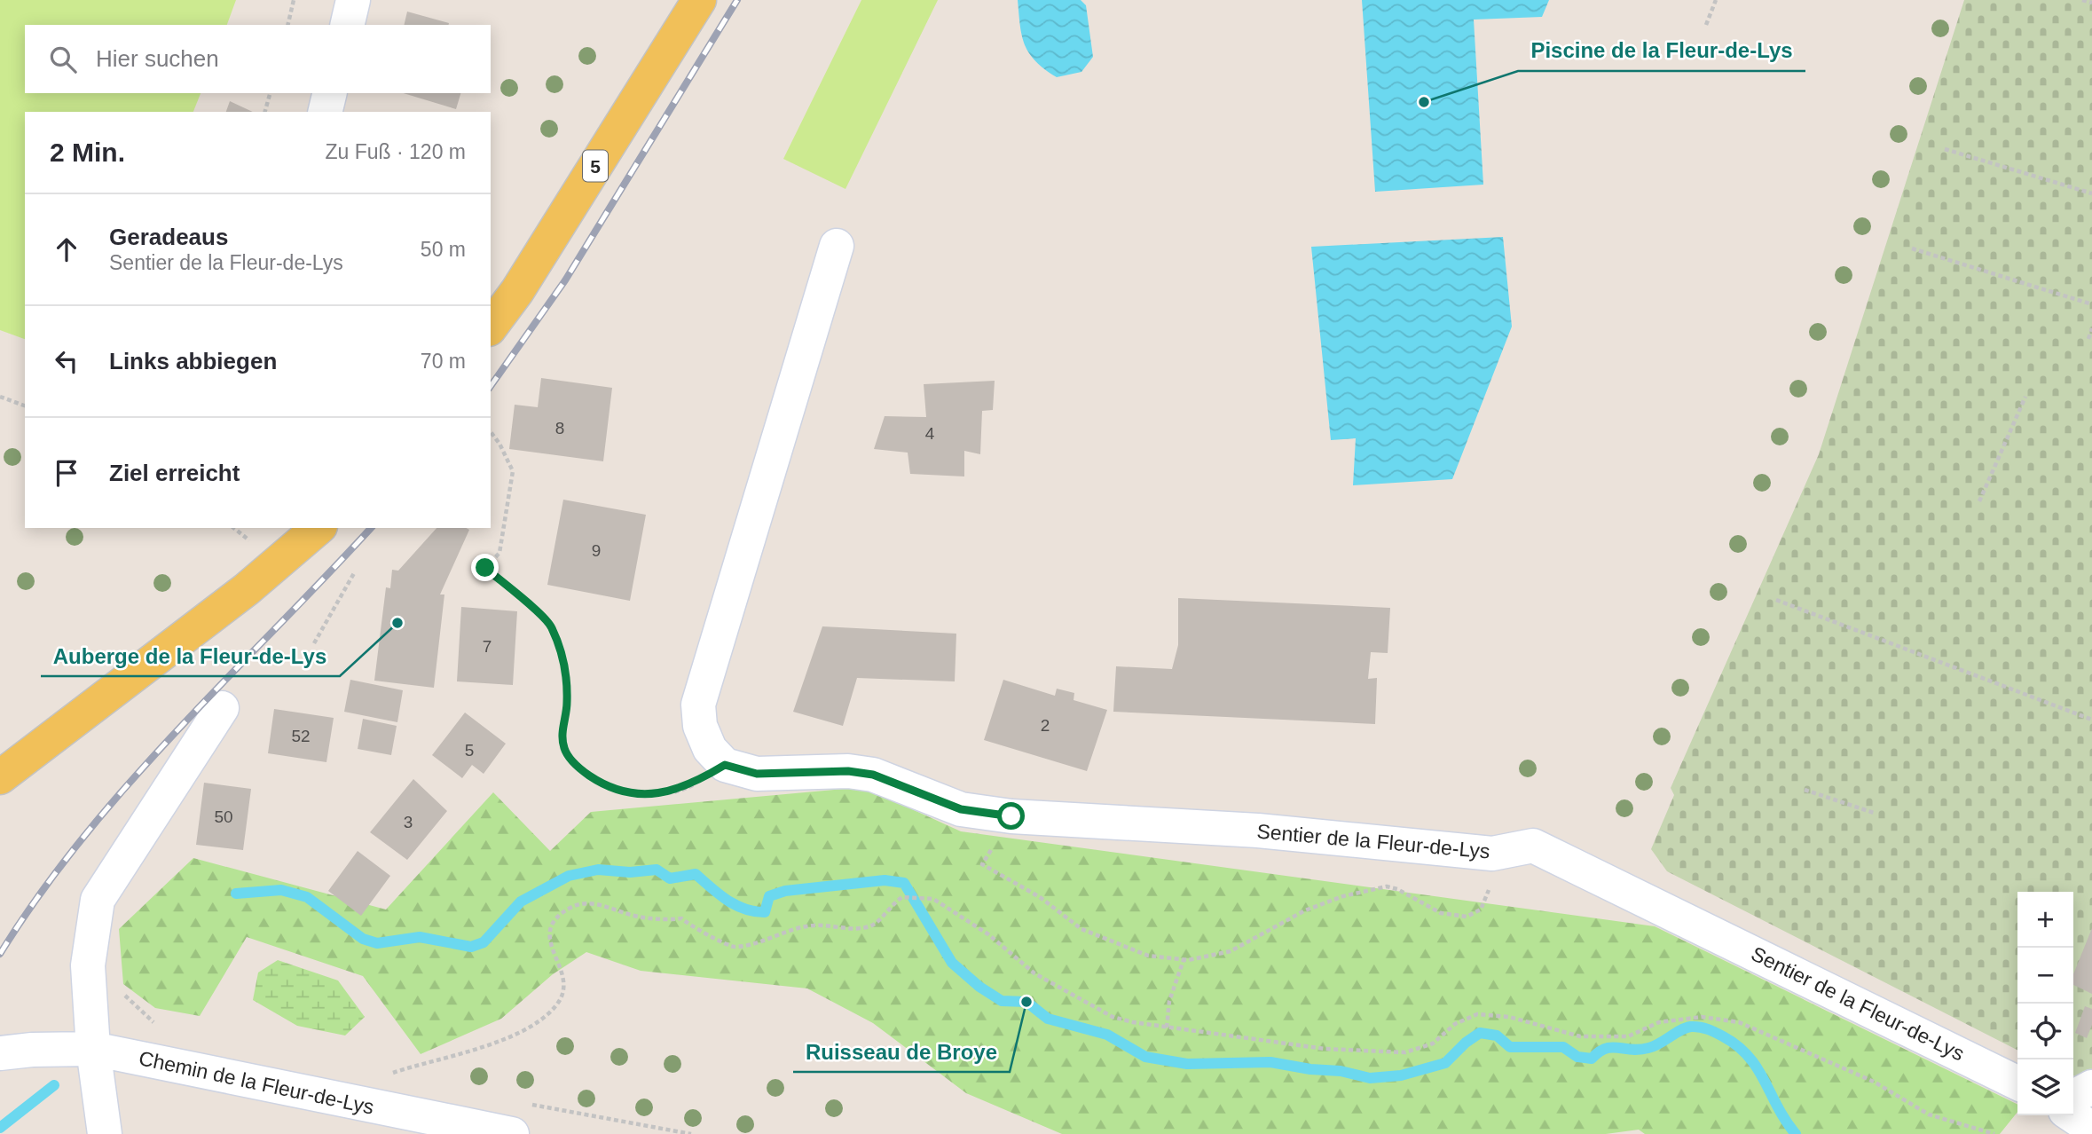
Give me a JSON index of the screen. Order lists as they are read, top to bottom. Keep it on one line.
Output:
{"streets":{"main road":["5"],"street":["Sentier de la Fleur-de-Lys","Chemin de la Fleur-de-Lys"]},"places":["Piscine de la Fleur-de-Lys","Auberge de la Fleur-de-Lys","Ruisseau de Broye"],"house_numbers":["8","4","9","7","2","52","5","50","3"],"page":{"search":"Hier suchen","heading":["2 Min.","Zu Fuß · 120 m"],"list":[["Geradeaus","Sentier de la Fleur-de-Lys","50 m"],["Links abbiegen","70 m"],"Ziel erreicht"],"map_buttons":["+","−"]}}
